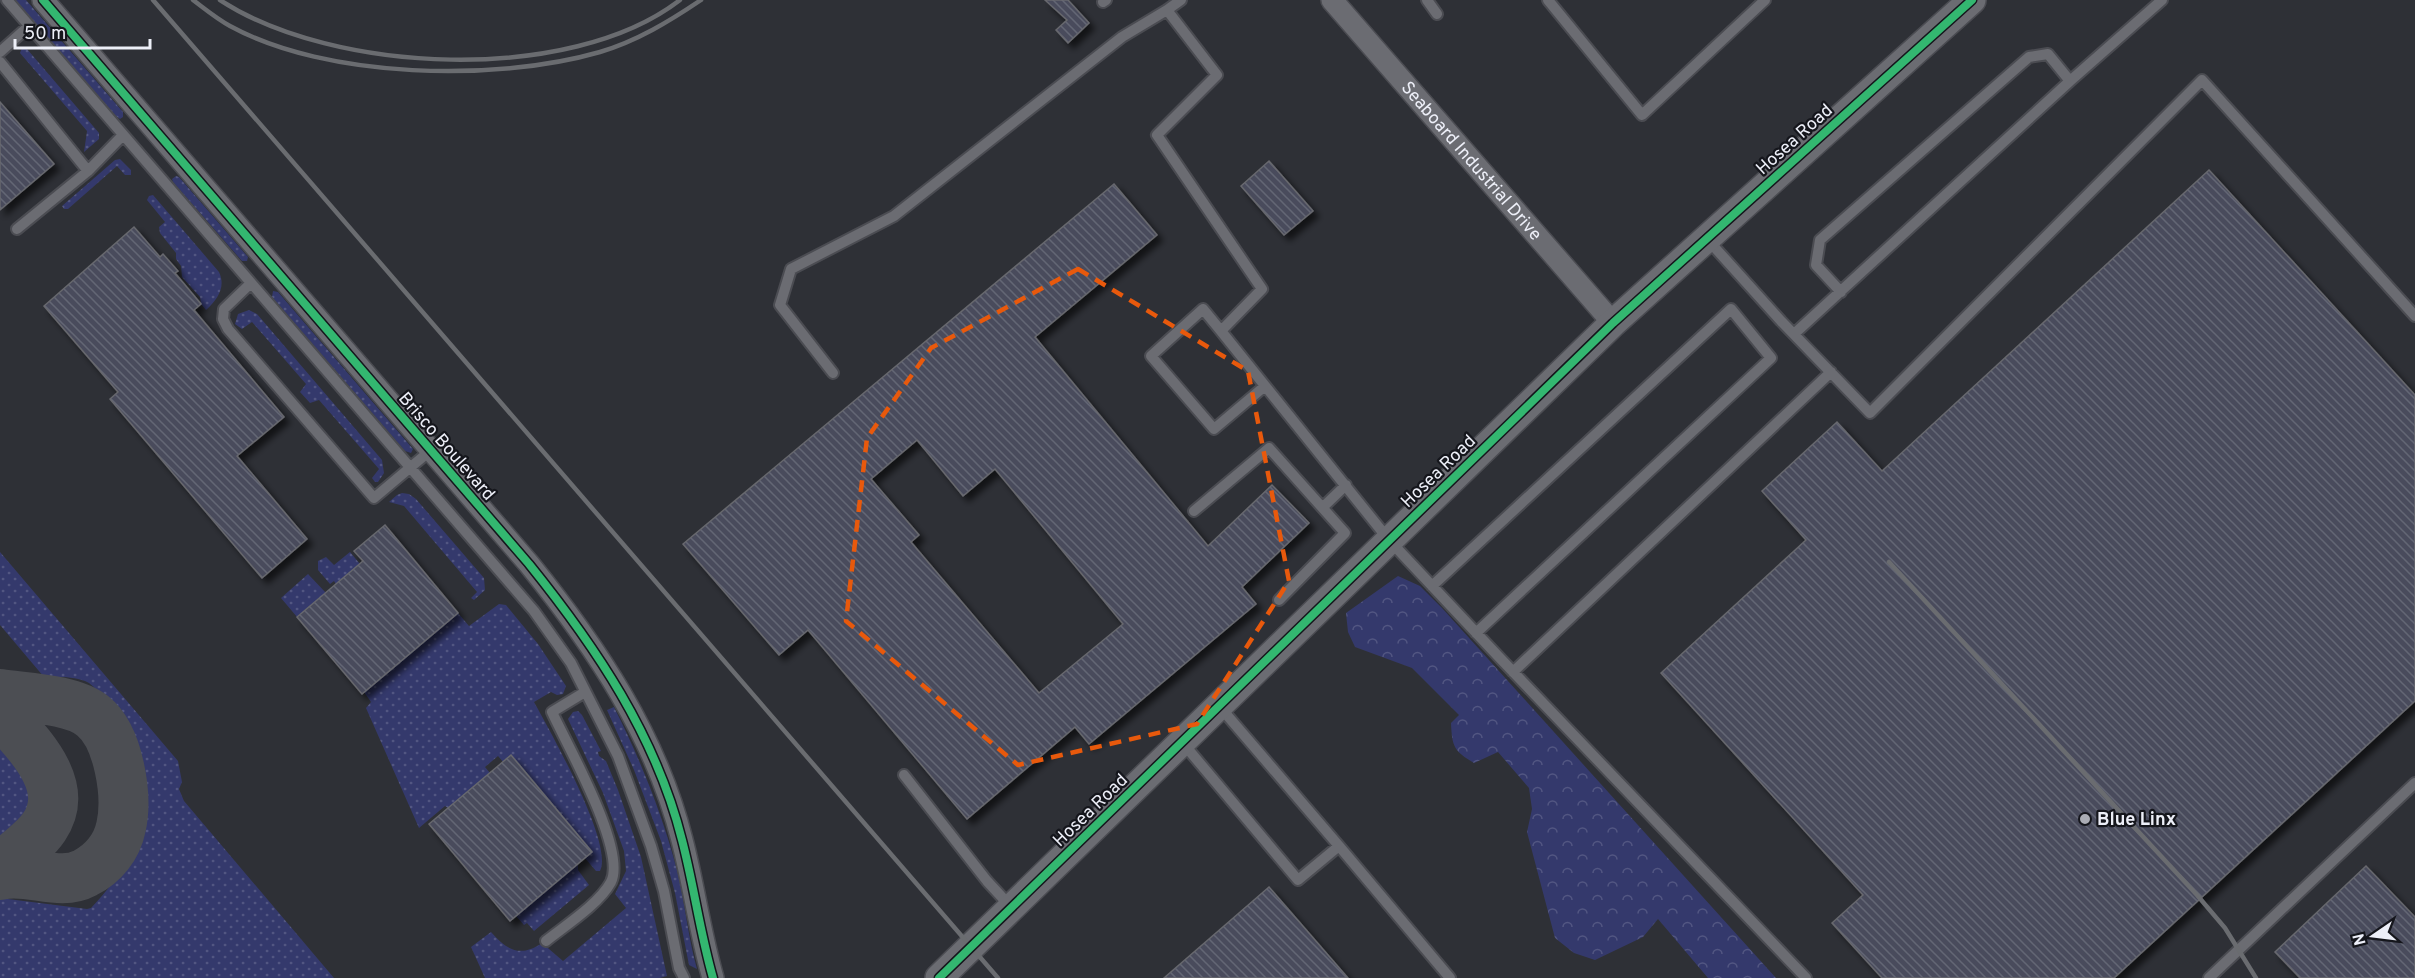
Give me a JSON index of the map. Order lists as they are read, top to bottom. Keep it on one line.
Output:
{"streets":{"street":["Hosea Road","Seaboard Industrial Drive","Brisco Boulevard"]},"crossings":[["Hosea Road","Seaboard Industrial Drive"]],"places":["Blue Linx"],"scale_bar":"50 m","north":"left"}
